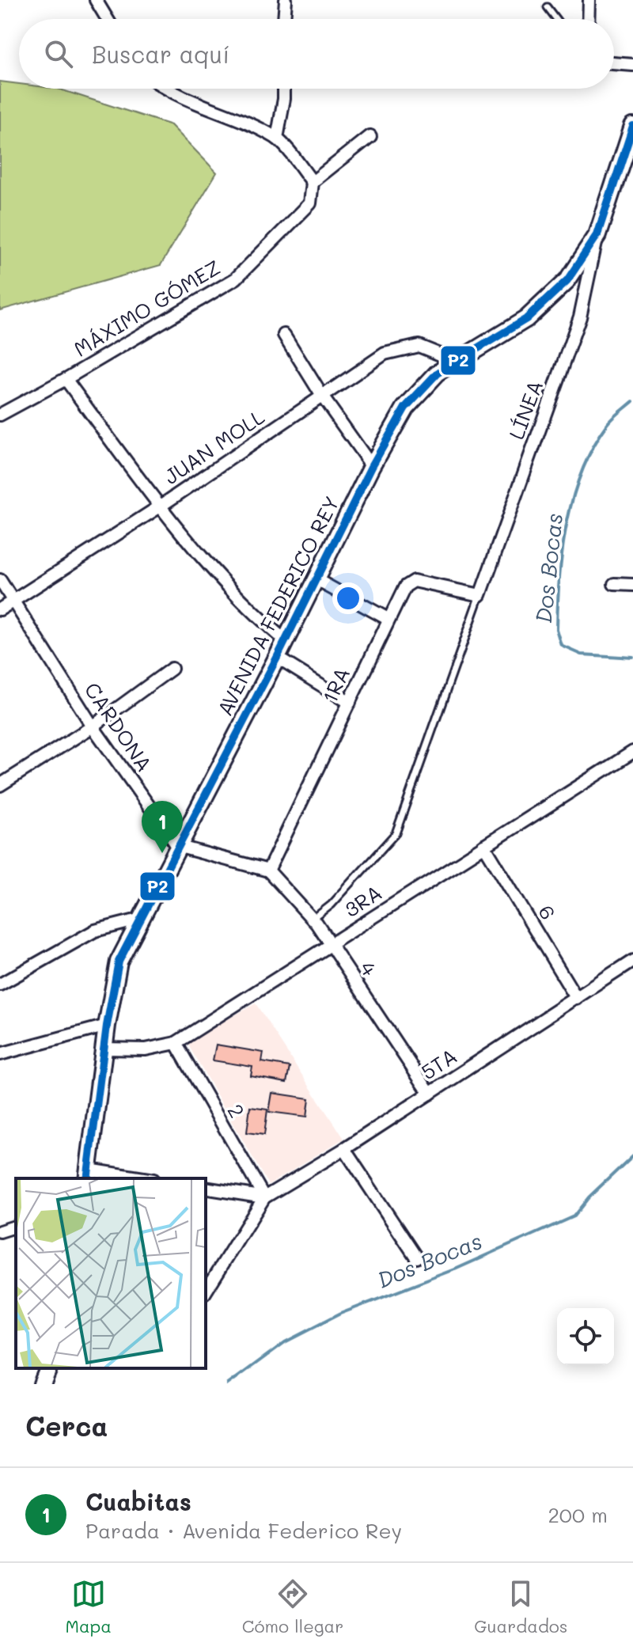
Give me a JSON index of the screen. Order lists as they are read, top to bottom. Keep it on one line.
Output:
{"streets":{"main road":["AVENIDA FEDERICO REY"],"street":["MÁXIMO GÓMEZ","LÍNEA","JUAN MOLL","1RA","CARDONA","3RA","6","4","5TA","2"]},"crossings":[["LÍNEA","AVENIDA FEDERICO REY"],["LÍNEA","1RA"],["JUAN MOLL","AVENIDA FEDERICO REY"],["JUAN MOLL","CARDONA"],["AVENIDA FEDERICO REY","CARDONA"],["AVENIDA FEDERICO REY","3RA"],["1RA","4"],["3RA","6"],["3RA","4"],["3RA","2"],["6","5TA"],["4","5TA"],["5TA","2"]],"water":["Dos Bocas"],"lines":["transit line P2"],"page":{"search":"Buscar aquí","pins":"1","heading":"Cerca","list":[{"mark":"1","name":"Cuabitas","note":"Parada · Avenida Federico Rey","value":"200 m"}],"nav":["Mapa","Cómo llegar","Guardados"]}}
